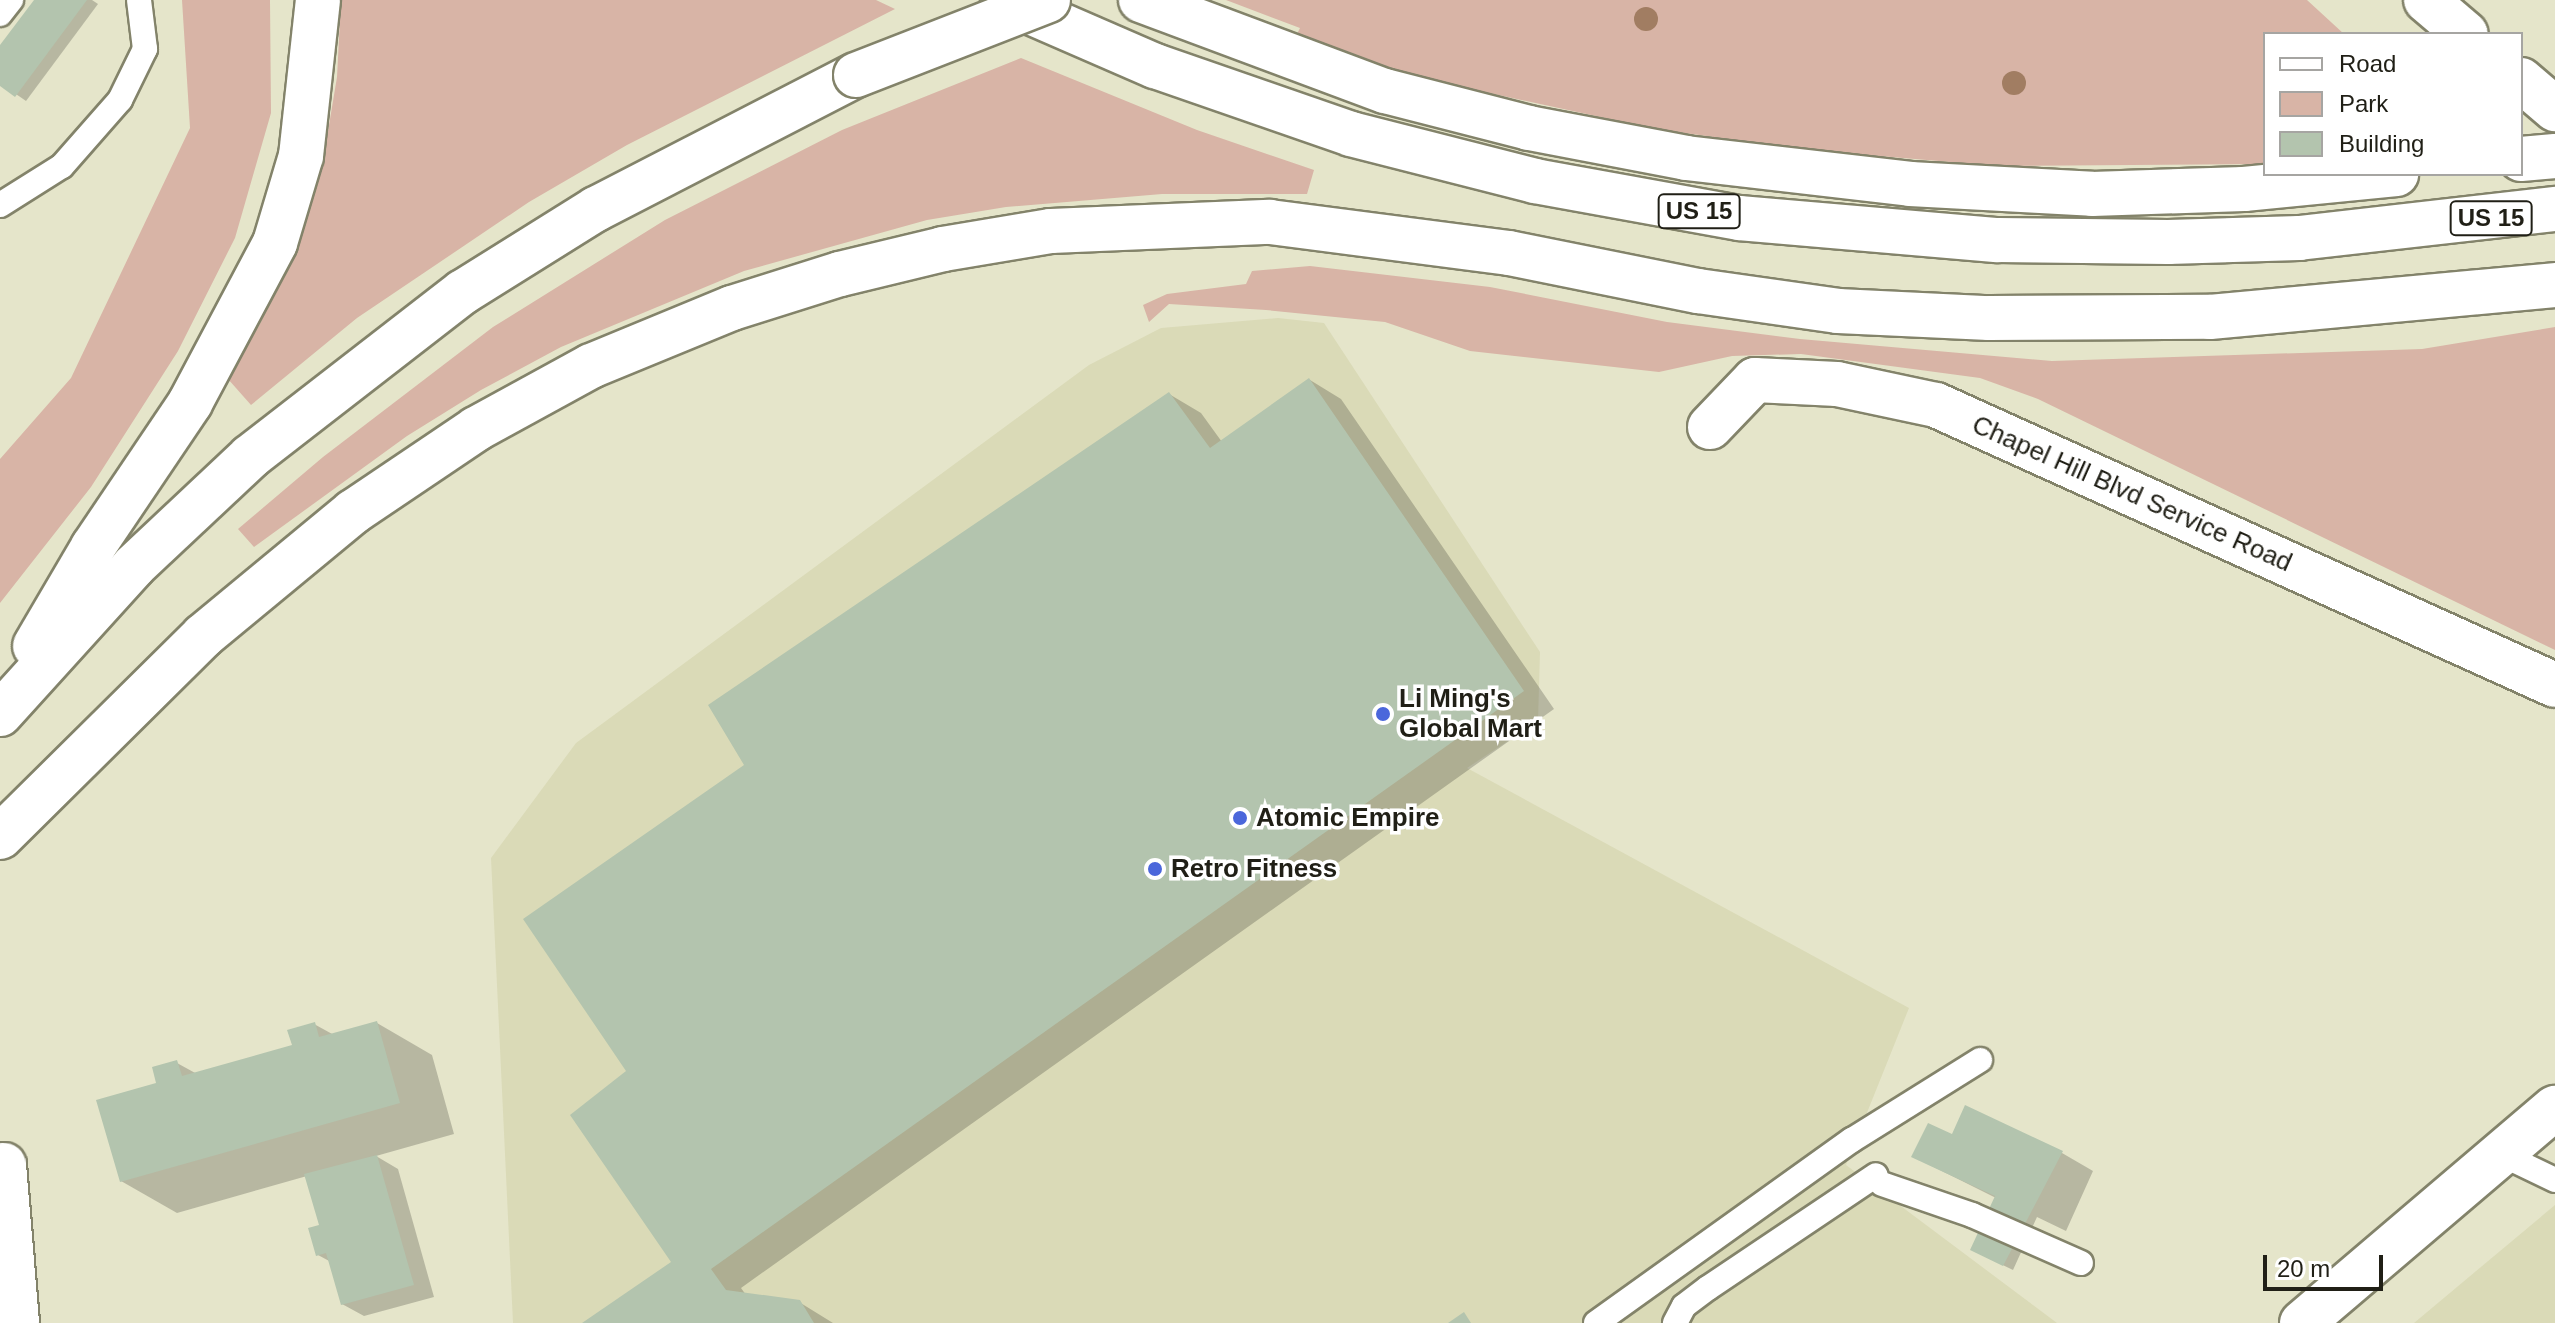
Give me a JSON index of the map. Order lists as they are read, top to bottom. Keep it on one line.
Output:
{"streets":{"main road":["US 15","Chapel Hill Blvd Service Road"]},"places":["Li Ming's Global Mart","Atomic Empire","Retro Fitness"],"legend":["Road","Park","Building"],"scale_bar":"20 m"}
